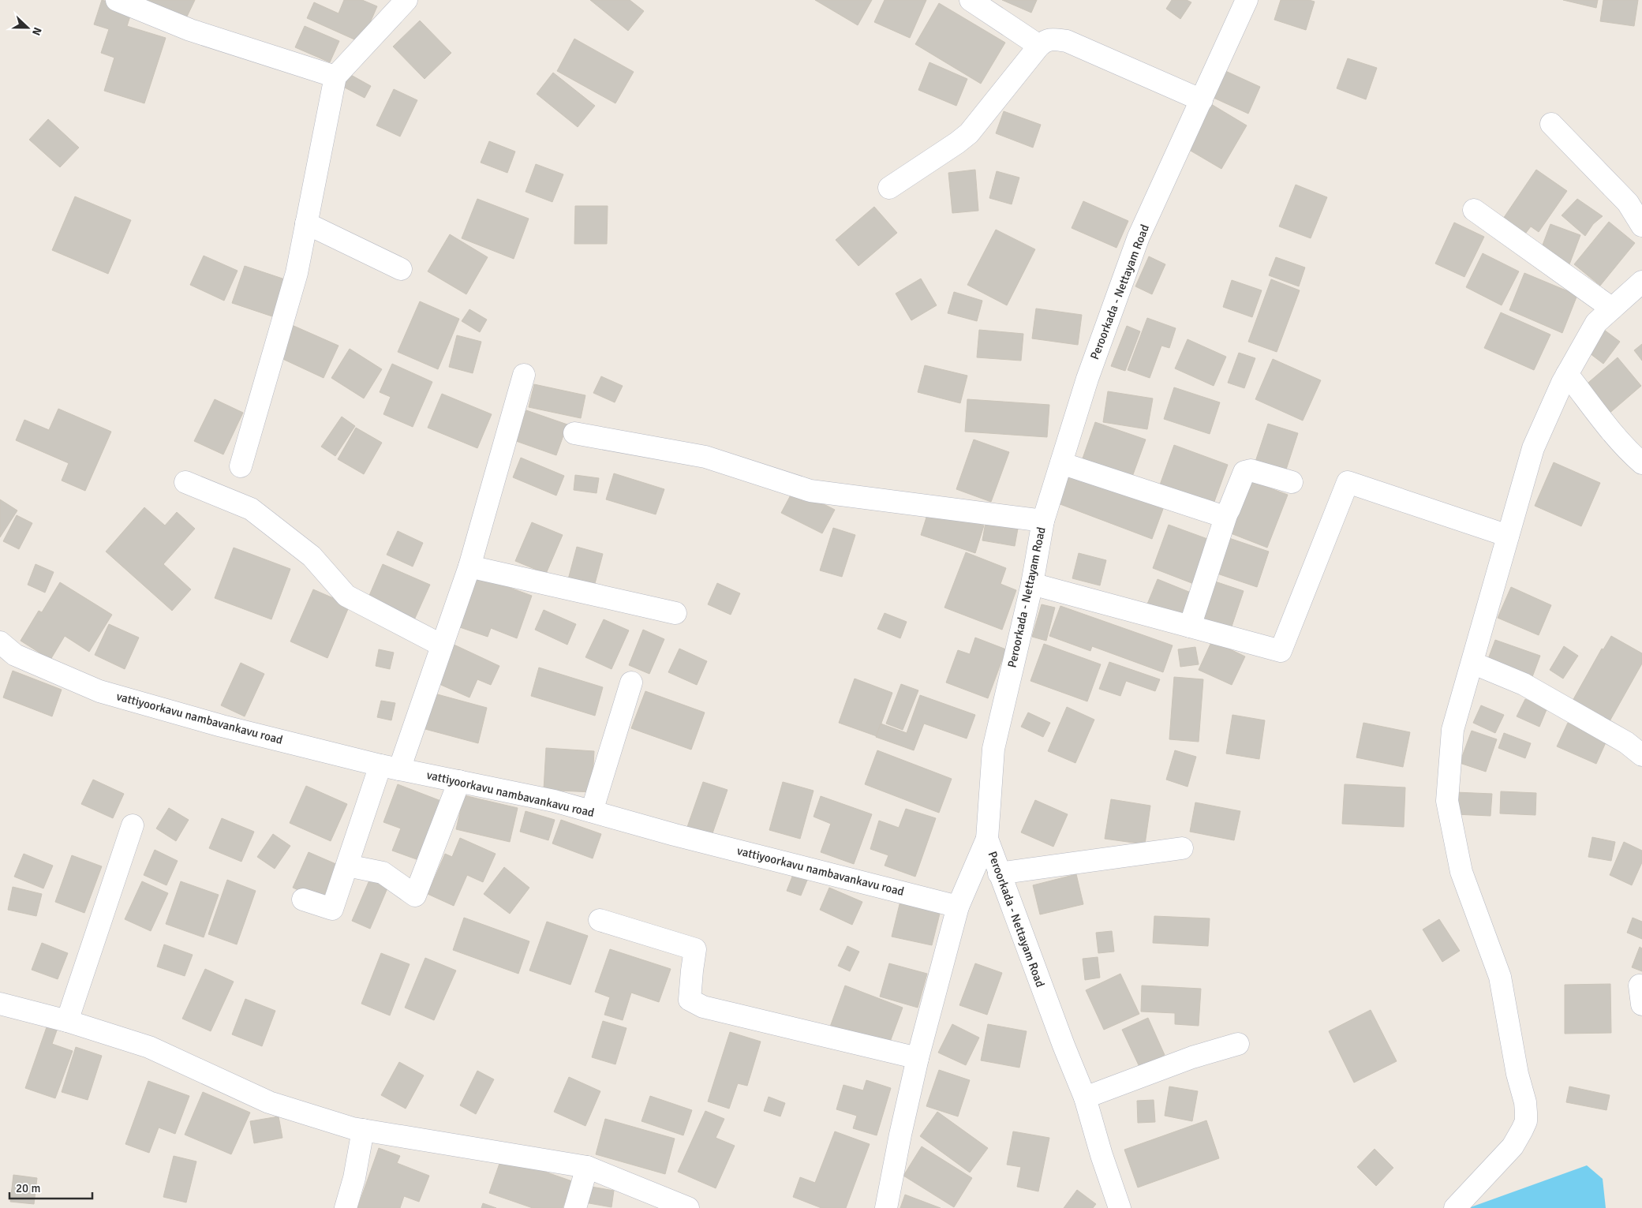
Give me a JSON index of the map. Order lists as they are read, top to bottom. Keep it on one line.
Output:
{"streets":{"street":["Peroorkada - Nettayam Road","vattiyoorkavu nambavankavu road"]},"scale_bar":"20 m","north":"right"}
